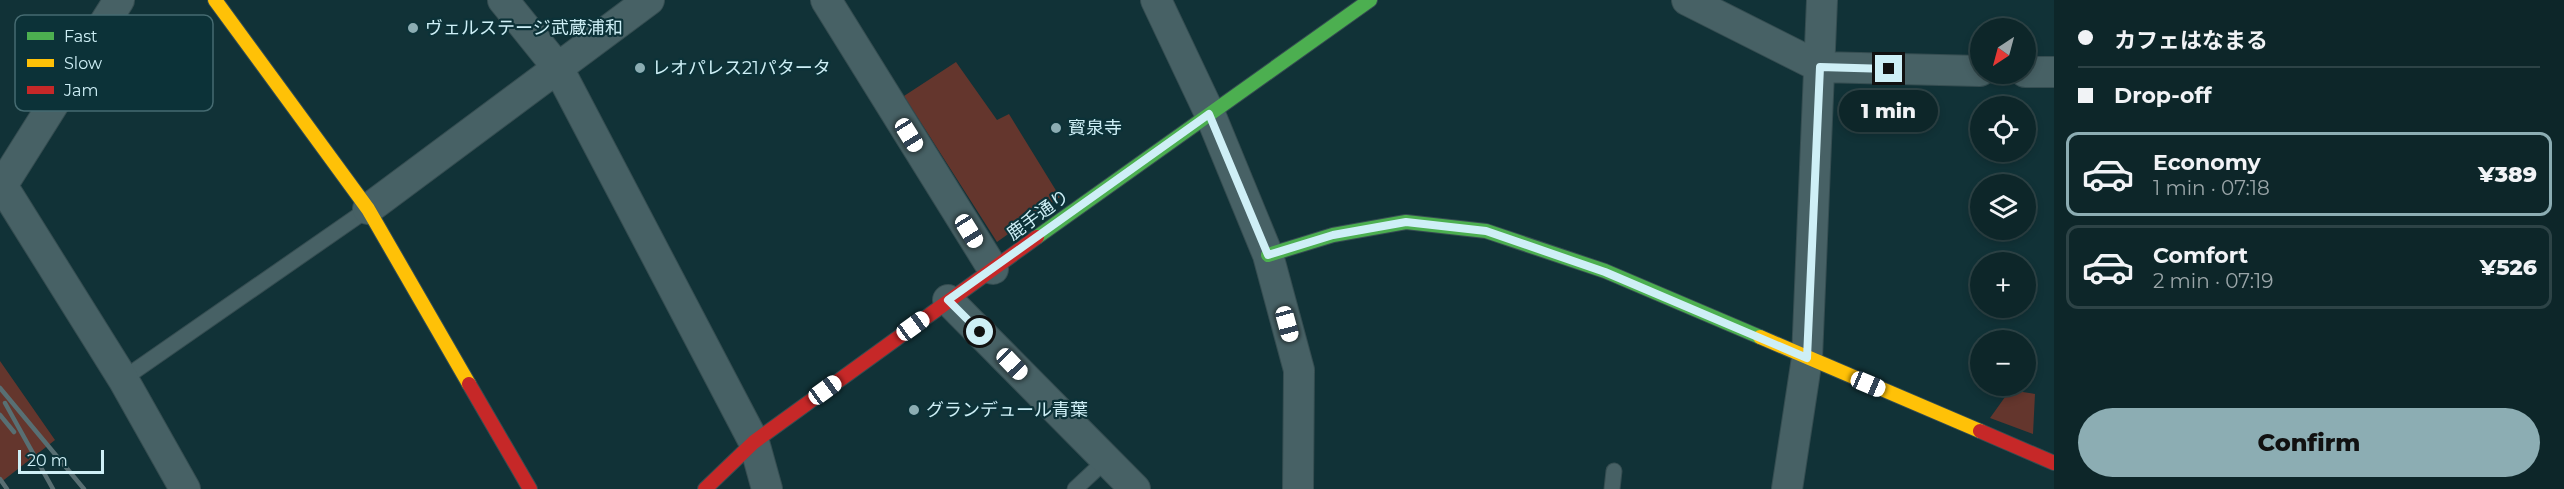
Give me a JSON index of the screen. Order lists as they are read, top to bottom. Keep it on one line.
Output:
{"streets":{"street":["鹿手通り"]},"places":["ヴェルステージ武蔵浦和","レオパレス21パタータ","寳泉寺","グランデュール青葉"],"legend":["Fast","Slow","Jam"],"scale_bar":"20 m","north":"bottom left","page":{"banner":["カフェはなまる","Drop-off"],"map_buttons":["+","−"],"bubble":"1 min","list":[{"name":"Economy","note":"1 min · 07:18","value":"¥389"},{"name":"Comfort","note":"2 min · 07:19","value":"¥526"}],"buttons":"Confirm","scale":"20 m"}}
